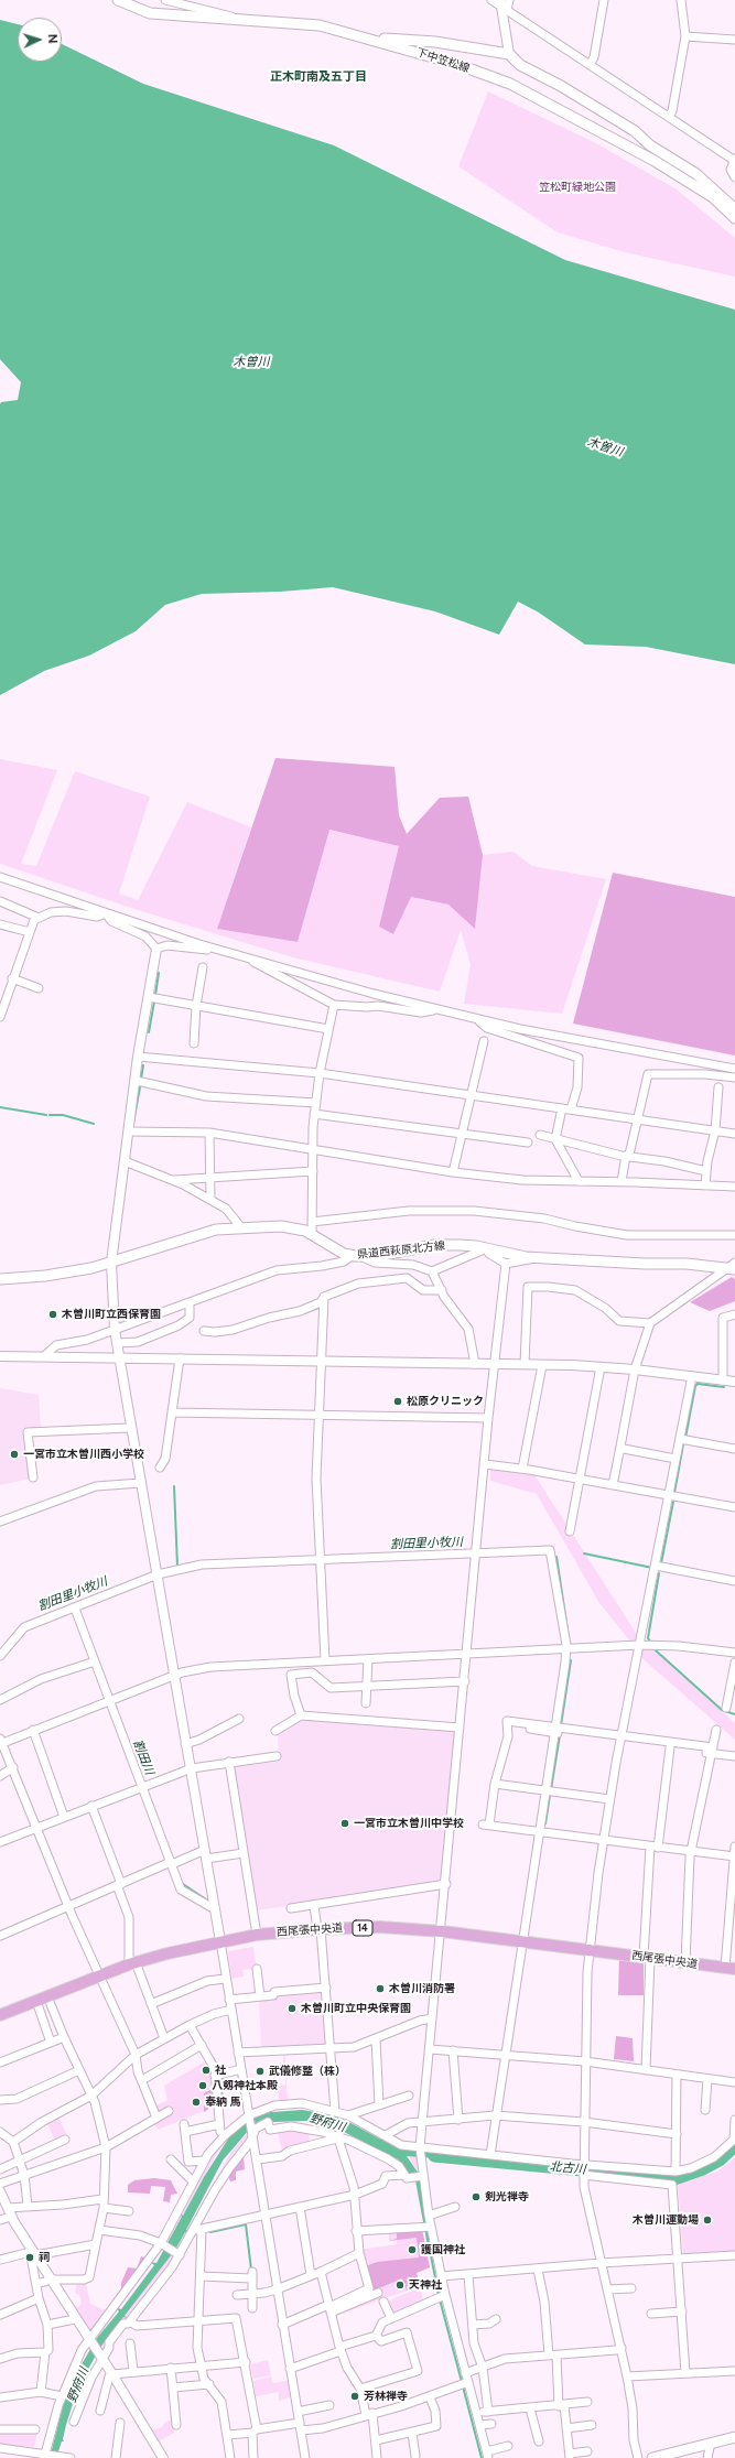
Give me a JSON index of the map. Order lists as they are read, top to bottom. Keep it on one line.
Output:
{"streets":{"main road":["下中笠松線","県道西萩原北方線","14","西尾張中央道"]},"districts":["正木町南及五丁目"],"water":["木曽川","割田里小牧川","割田川","野府川","北古川"],"parks":["笠松町緑地公園"],"places":["木曽川町立西保育園","松原クリニック","一宮市立木曽川西小学校","一宮市立木曽川中学校","木曽川消防署","木曽川町立中央保育園","社","武儀修整（株）","八剱神社本殿","奉納 馬","剣光禅寺","木曽川運動場","護国神社","祠","天神社","芳林禅寺"],"north":"right"}
